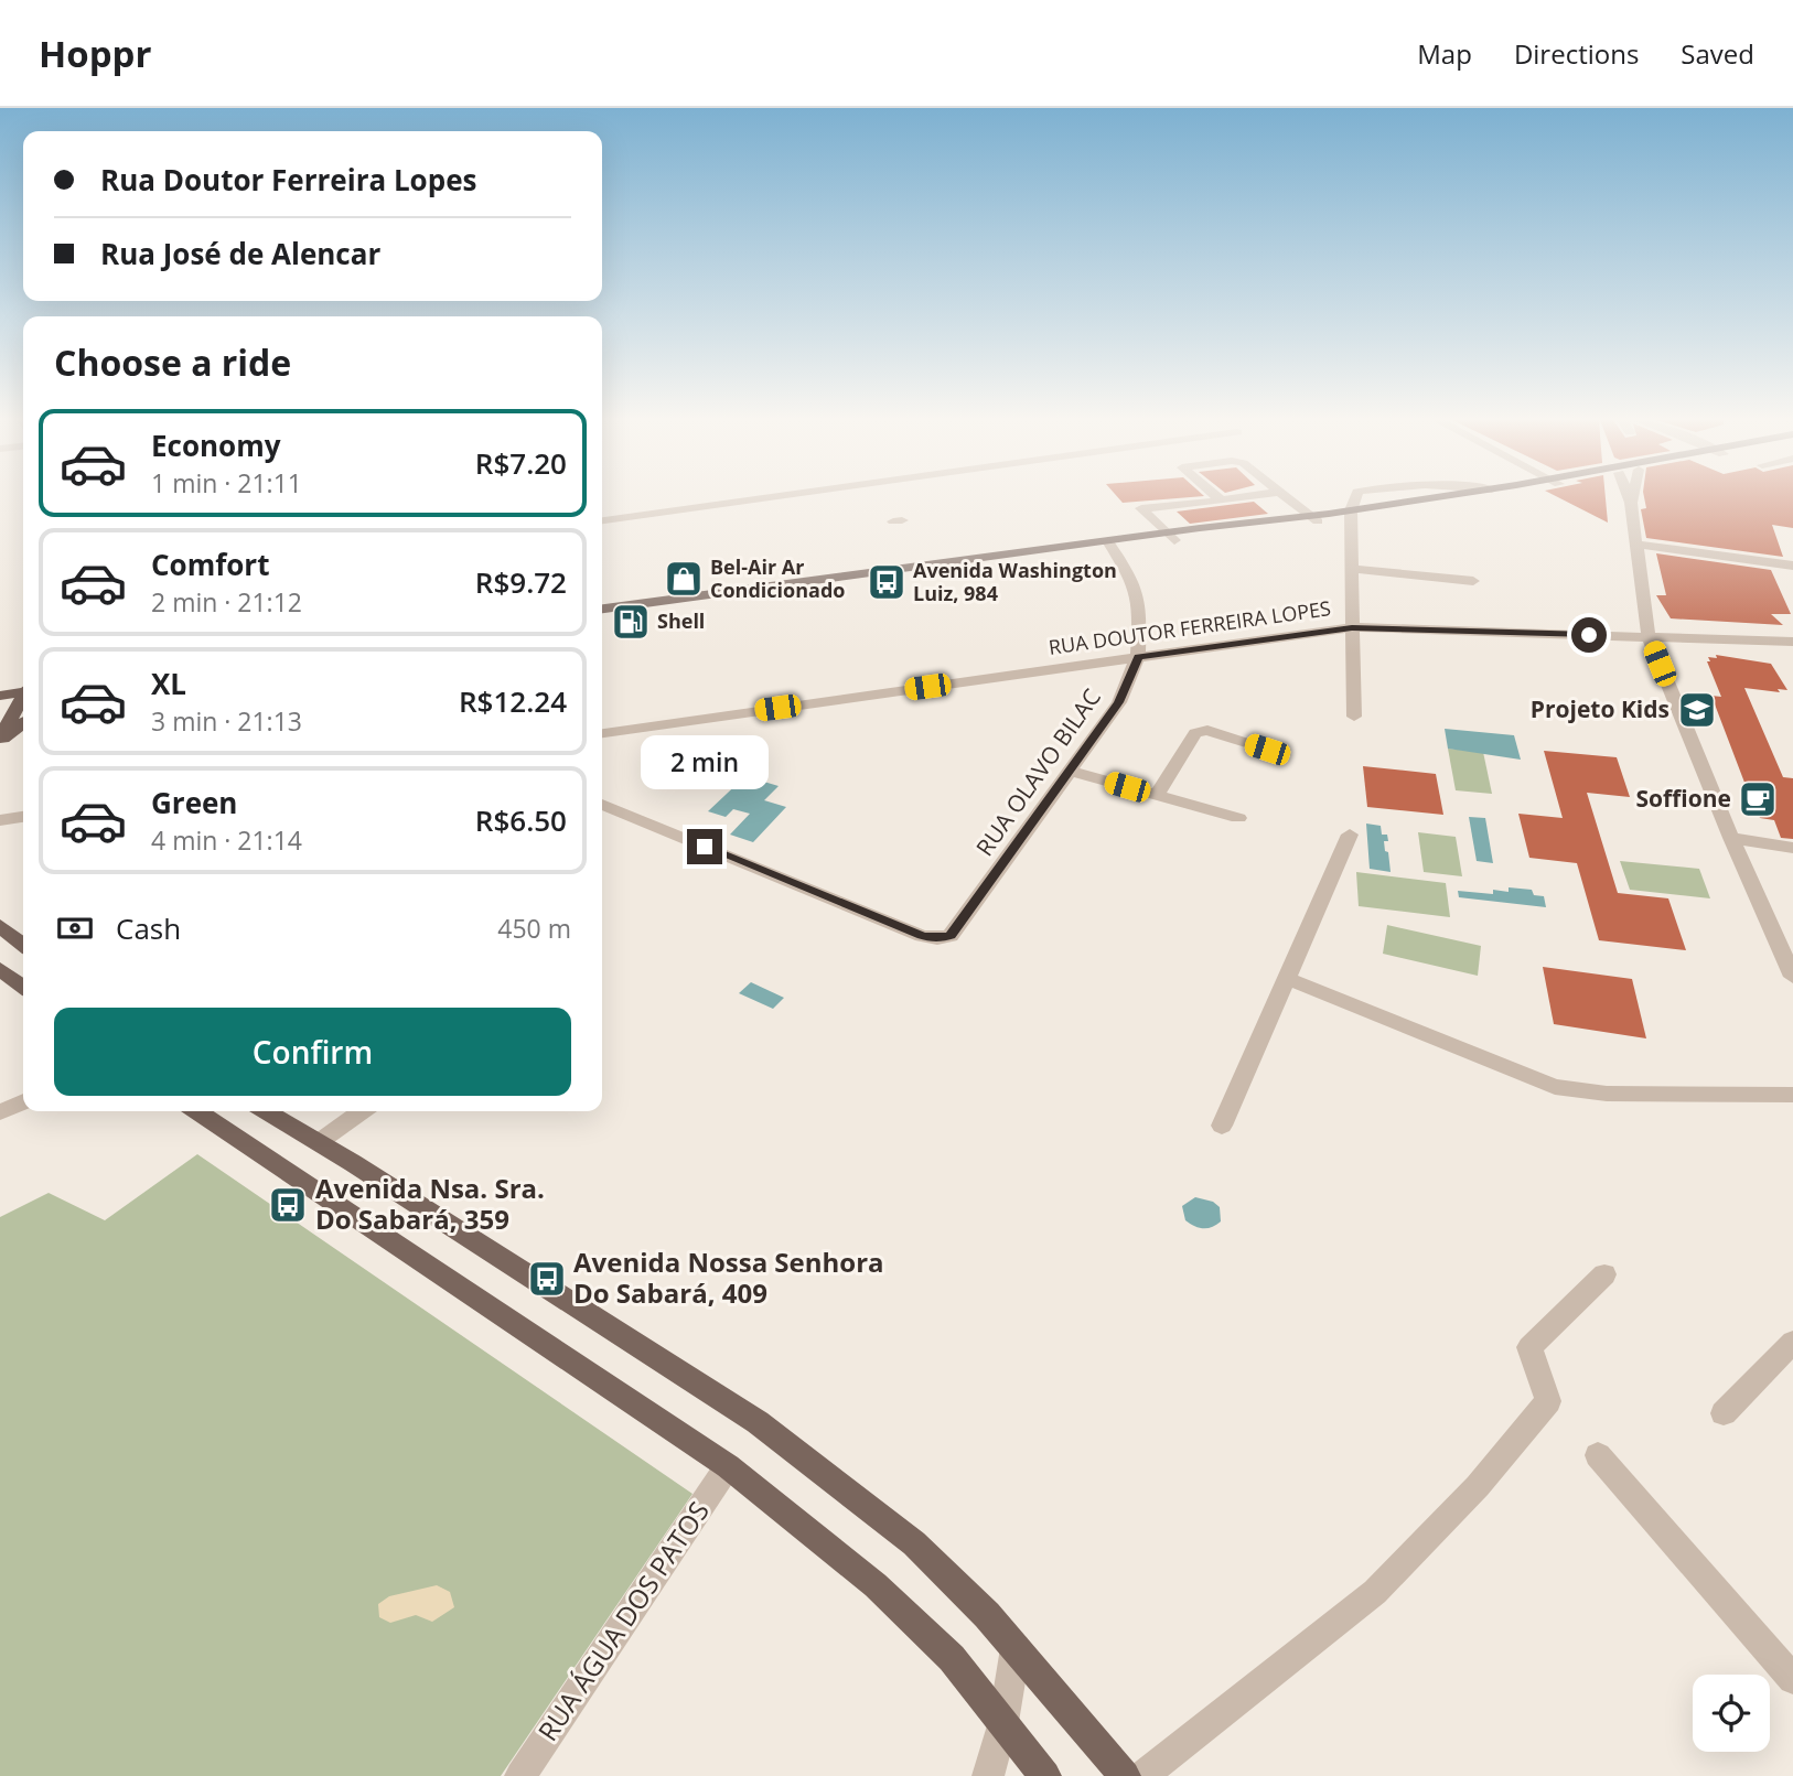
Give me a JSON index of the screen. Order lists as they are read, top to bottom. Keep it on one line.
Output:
{"streets":{"street":["RUA DOUTOR FERREIRA LOPES","RUA OLAVO BILAC","RUA ÁGUA DOS PATOS"]},"crossings":[["RUA DOUTOR FERREIRA LOPES","RUA OLAVO BILAC"]],"places":{"shop":["Bel-Air Ar Condicionado"],"bus stop":["Avenida Washington Luiz, 984","Avenida Nsa. Sra. Do Sabará, 359","Avenida Nossa Senhora Do Sabará, 409"],"fuel station":["Shell"],"school or university":["Projeto Kids"],"cafe":["Soffione"]},"page":{"header":"Hoppr","nav":["Map","Directions","Saved"],"banner":["Rua Doutor Ferreira Lopes","Rua José de Alencar"],"heading":"Choose a ride","list":[{"name":"Economy","note":"1 min · 21:11","value":"R$7.20"},{"name":"Comfort","note":"2 min · 21:12","value":"R$9.72"},{"name":"XL","note":"3 min · 21:13","value":"R$12.24"},{"name":"Green","note":"4 min · 21:14","value":"R$6.50"}],"bubble":"2 min","pay":["Cash","450 m"],"buttons":"Confirm"}}
